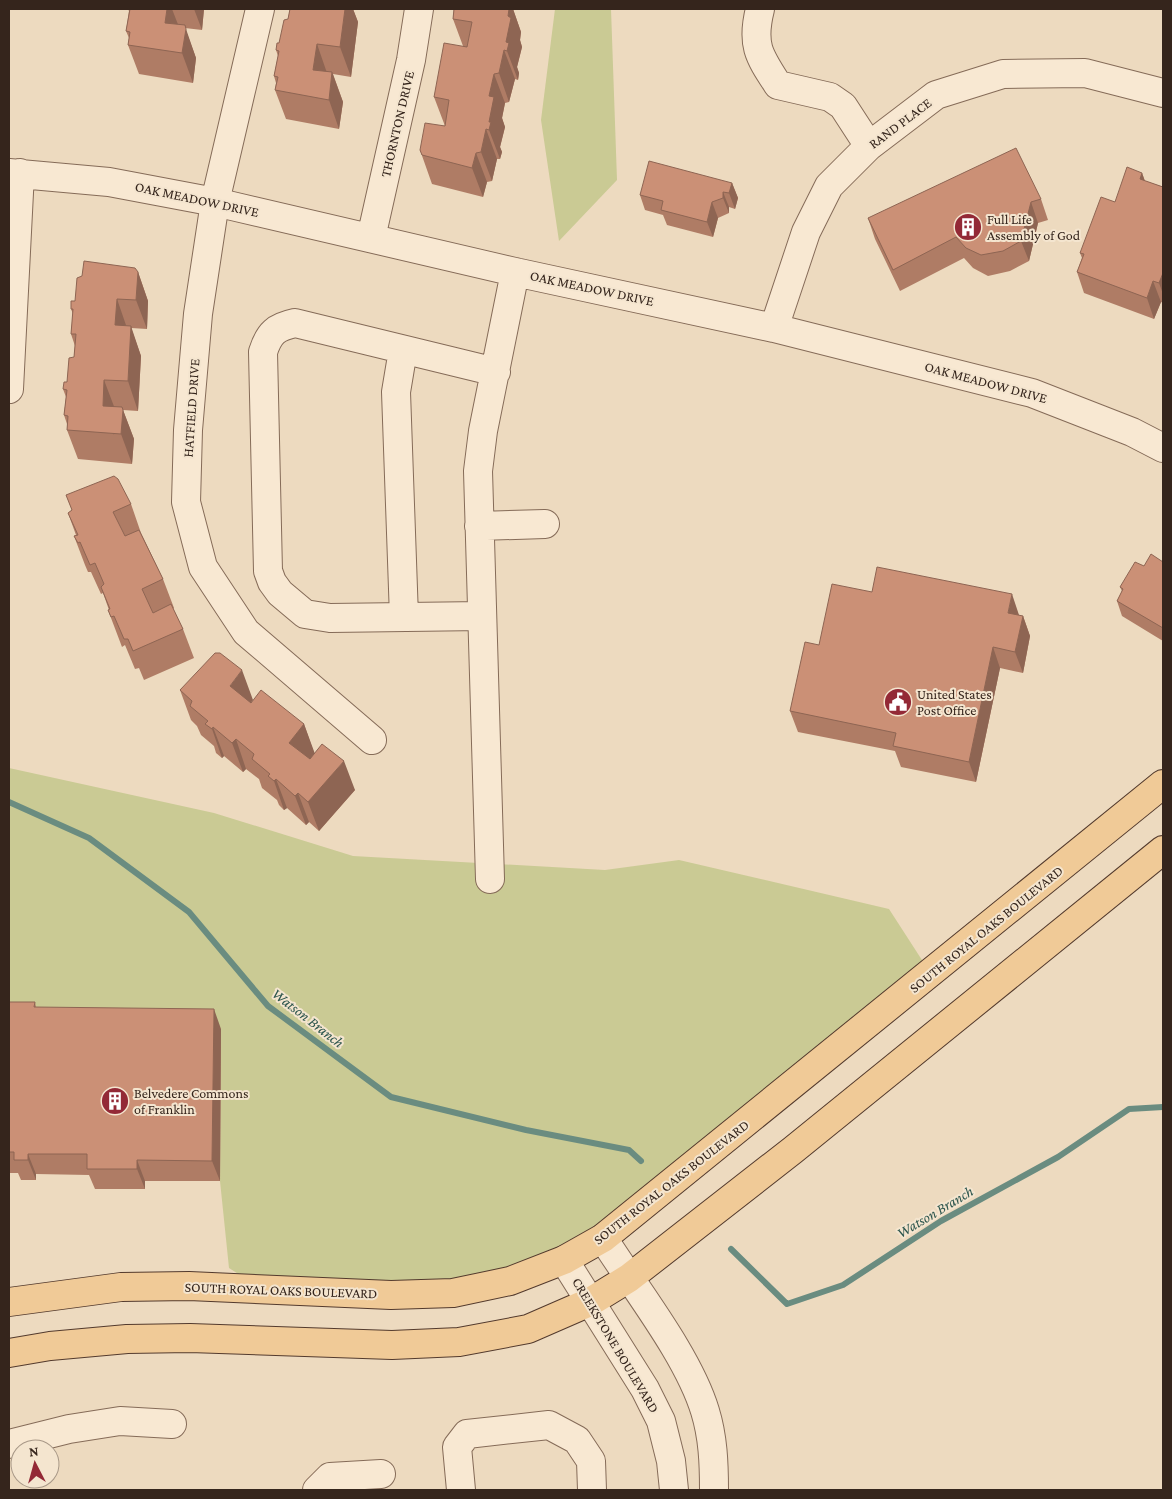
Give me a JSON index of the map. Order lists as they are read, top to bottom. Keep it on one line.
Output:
{"streets":{"main road":["SOUTH ROYAL OAKS BOULEVARD"],"street":["RAND PLACE","THORNTON DRIVE","OAK MEADOW DRIVE","HATFIELD DRIVE","CREEKSTONE BOULEVARD"]},"crossings":[["RAND PLACE","OAK MEADOW DRIVE"],["THORNTON DRIVE","OAK MEADOW DRIVE"],["OAK MEADOW DRIVE","HATFIELD DRIVE"],["SOUTH ROYAL OAKS BOULEVARD","CREEKSTONE BOULEVARD"]],"water":["Watson Branch"],"places":{"building":["Full Life Assembly of God","Belvedere Commons of Franklin"],"public building":["United States Post Office"]},"north":"top"}
